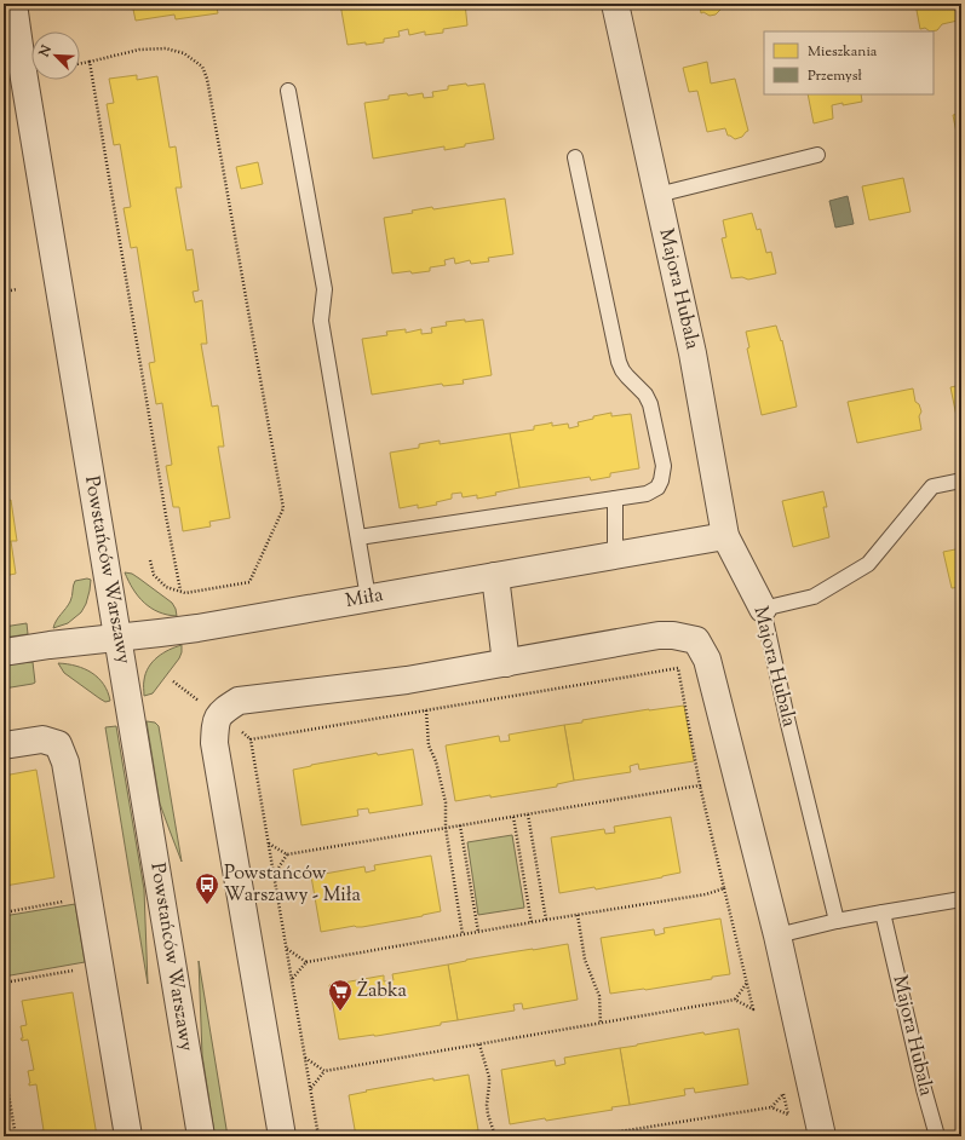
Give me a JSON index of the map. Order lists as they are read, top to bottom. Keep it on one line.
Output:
{"streets":{"street":["Majora Hubala","Powstańców Warszawy","Miła"]},"crossings":[["Majora Hubala","Miła"],["Powstańców Warszawy","Miła"]],"places":{"bus stop":["Powstańców Warszawy - Miła"],"supermarket":["Żabka"]},"legend":["Mieszkania","Przemysł"],"north":"top left"}
